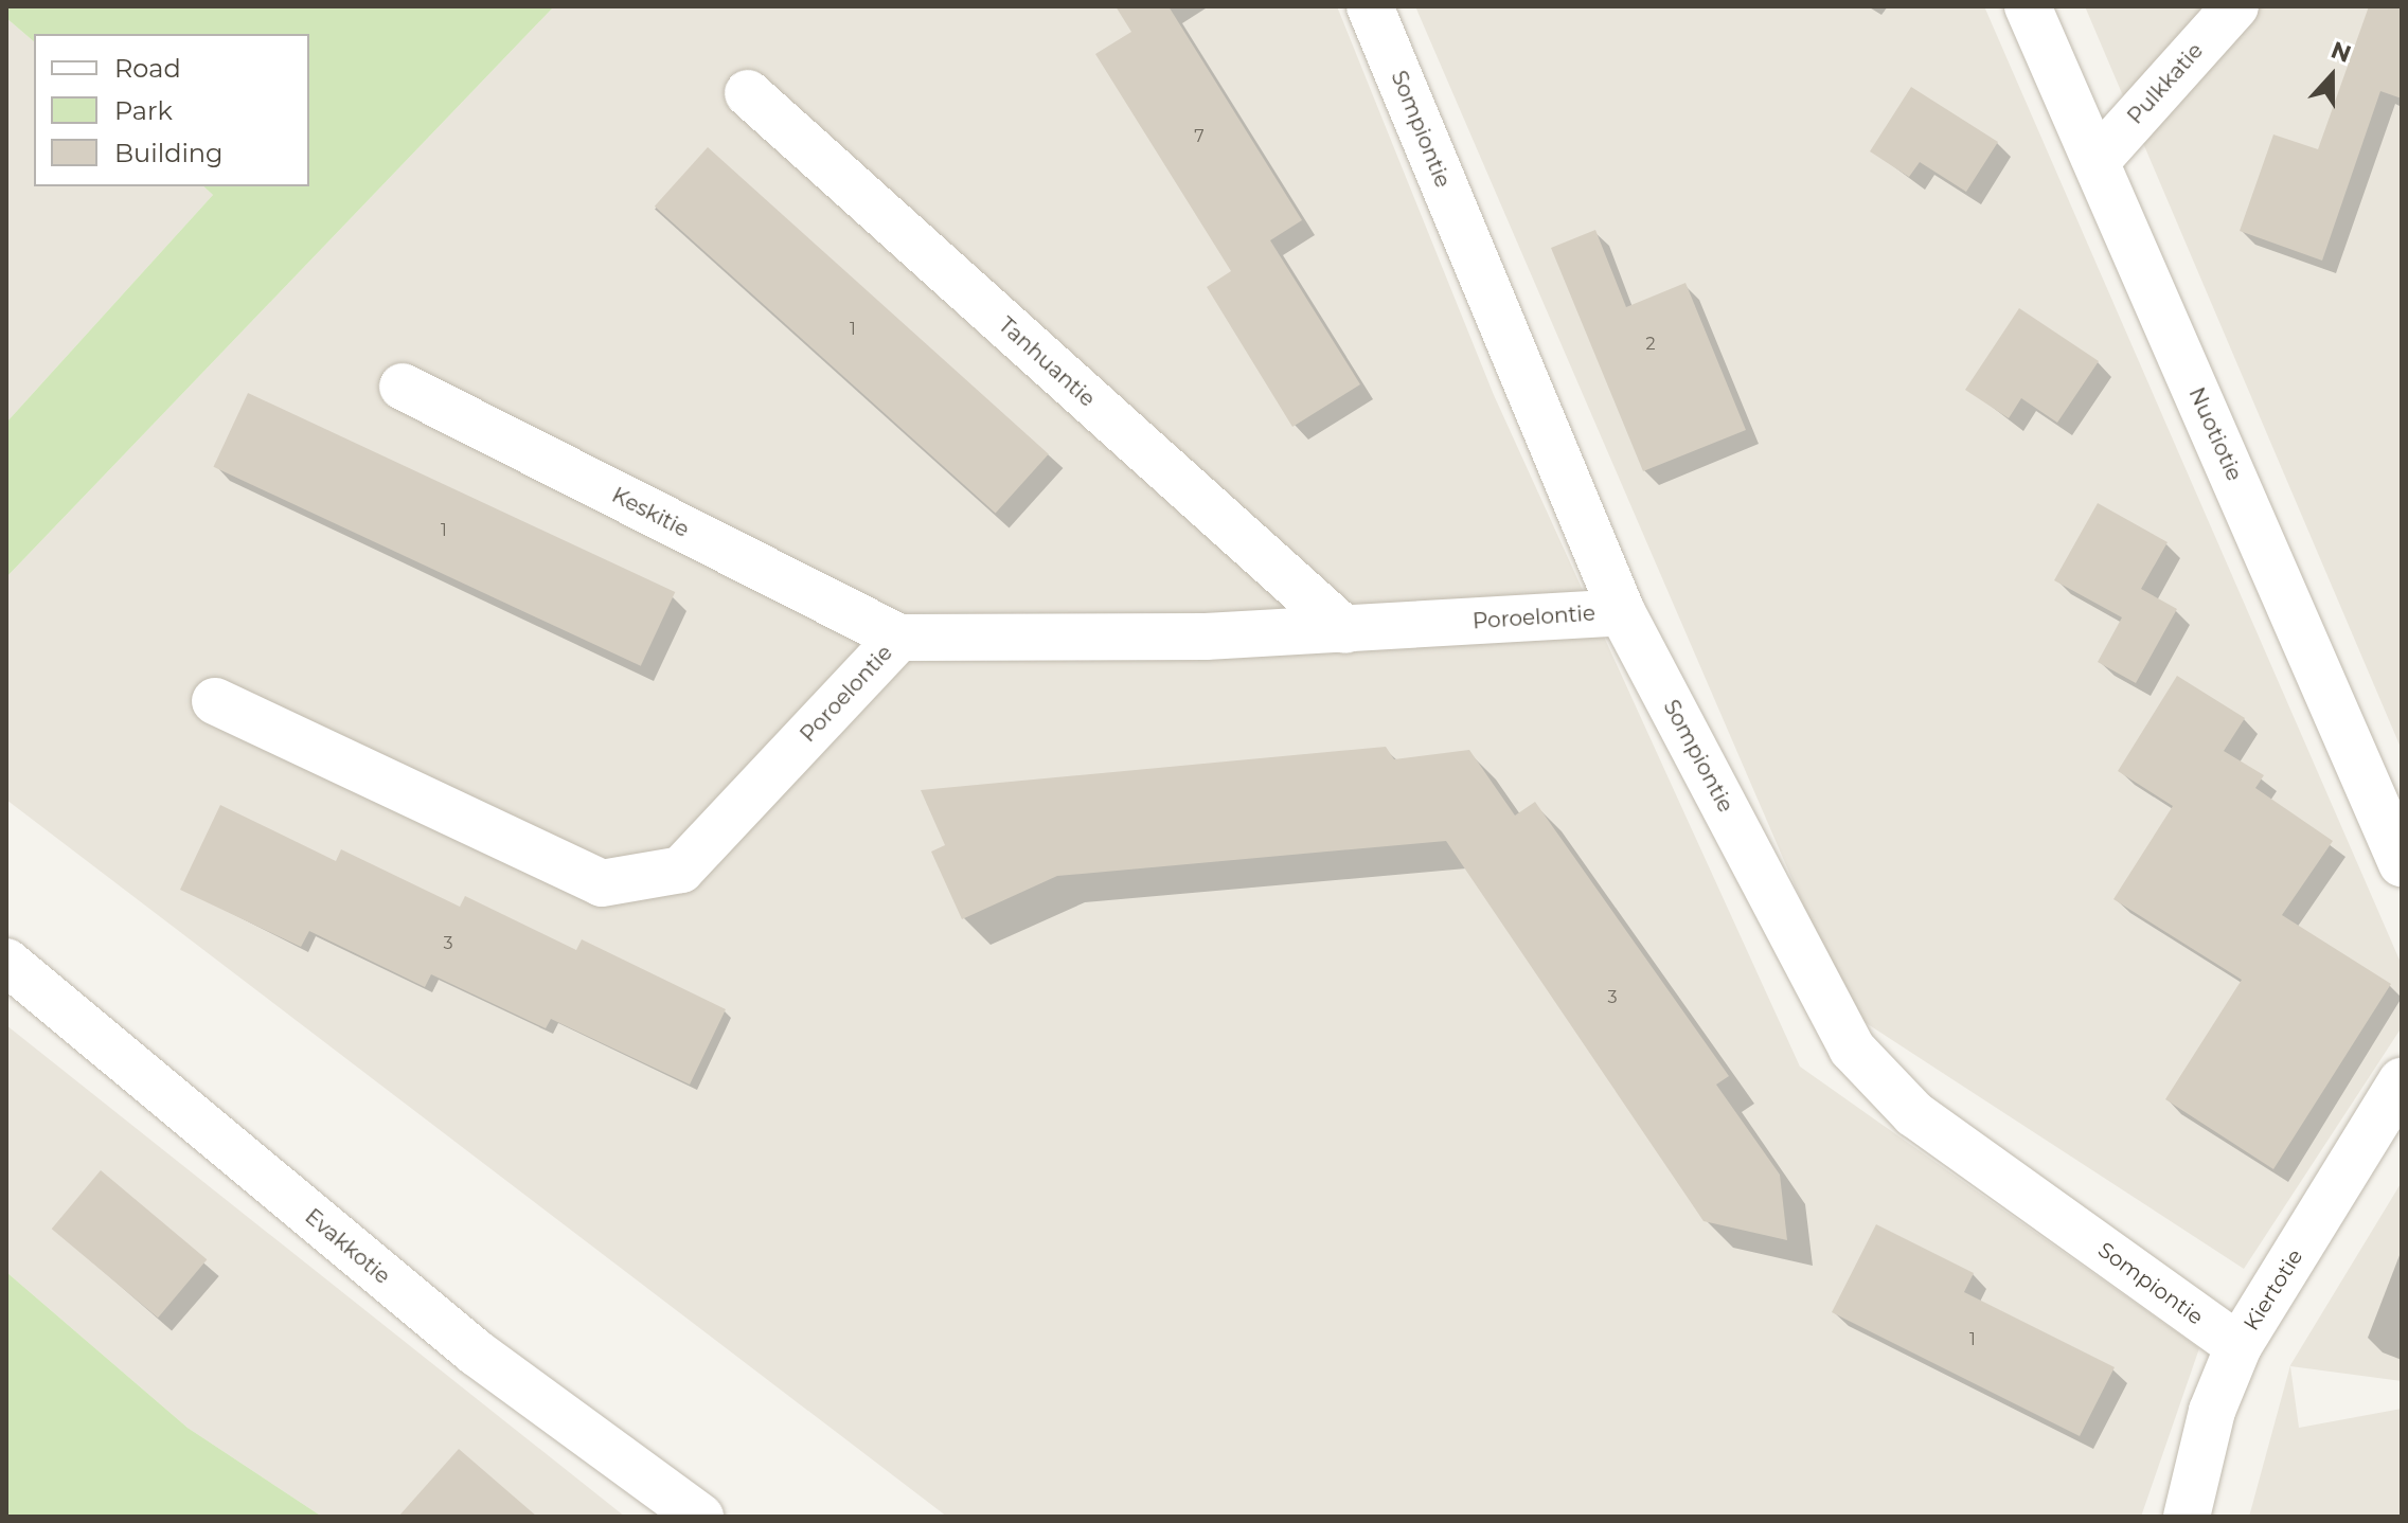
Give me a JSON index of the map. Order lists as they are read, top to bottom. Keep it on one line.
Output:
{"streets":{"street":["Pulkkatie","Sompiontie","Tanhuantie","Nuotiotie","Keskitie","Poroelontie","Evakkotie","Kiertotie"]},"crossings":[["Pulkkatie","Nuotiotie"],["Sompiontie","Poroelontie"],["Sompiontie","Kiertotie"],["Tanhuantie","Poroelontie"],["Keskitie","Poroelontie"]],"house_numbers":["7","1","2","1","3","3","1"],"legend":["Road","Park","Building"],"north":"top"}
